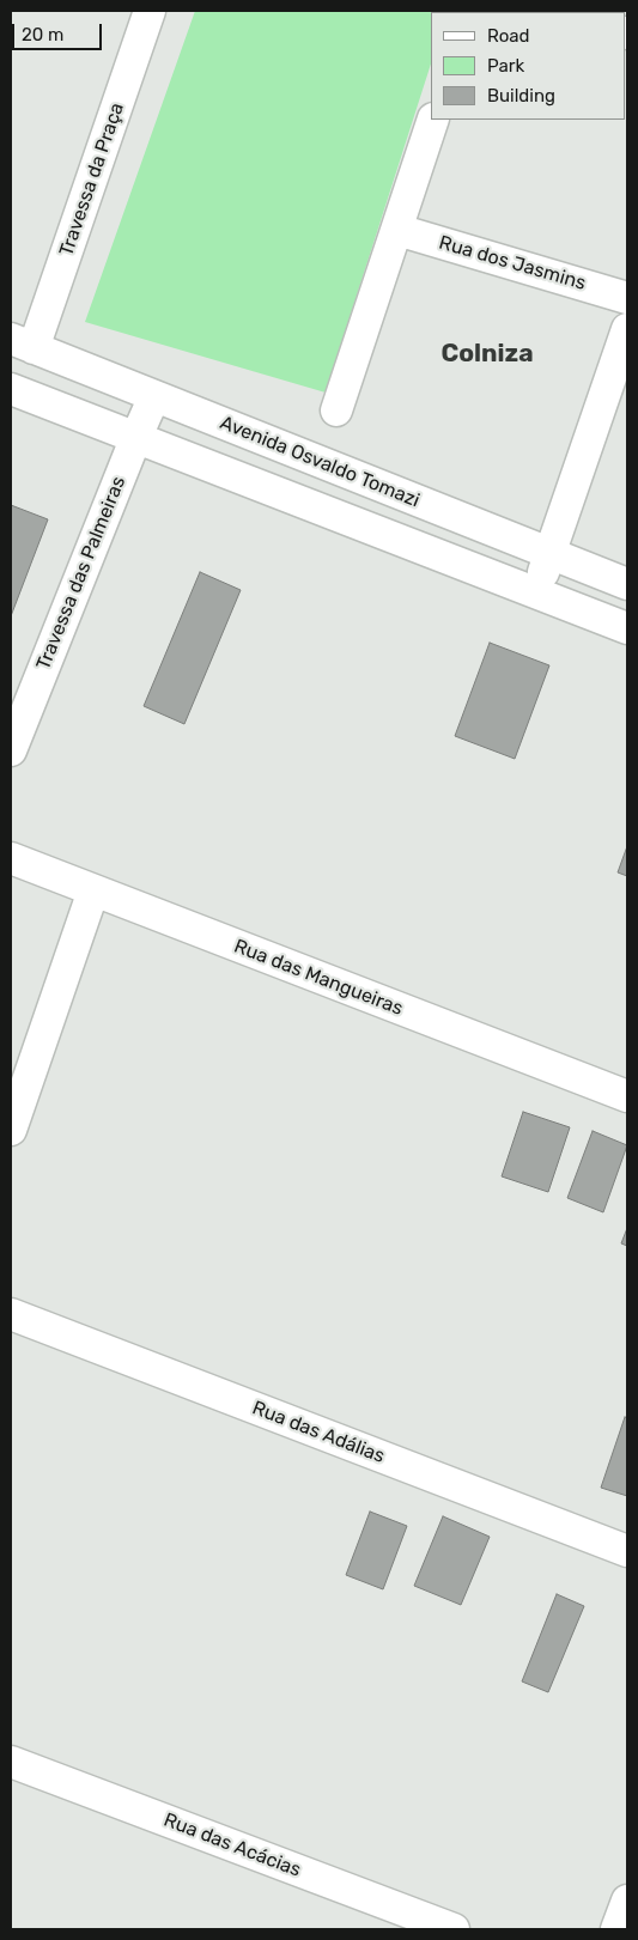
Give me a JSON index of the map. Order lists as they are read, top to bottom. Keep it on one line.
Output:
{"streets":{"street":["Travessa da Praça","Rua dos Jasmins","Avenida Osvaldo Tomazi","Travessa das Palmeiras","Rua das Mangueiras","Rua das Adálias","Rua das Acácias"]},"crossings":[["Travessa da Praça","Avenida Osvaldo Tomazi"],["Avenida Osvaldo Tomazi","Travessa das Palmeiras"]],"districts":["Colniza"],"legend":["Road","Park","Building"],"scale_bar":"20 m"}
